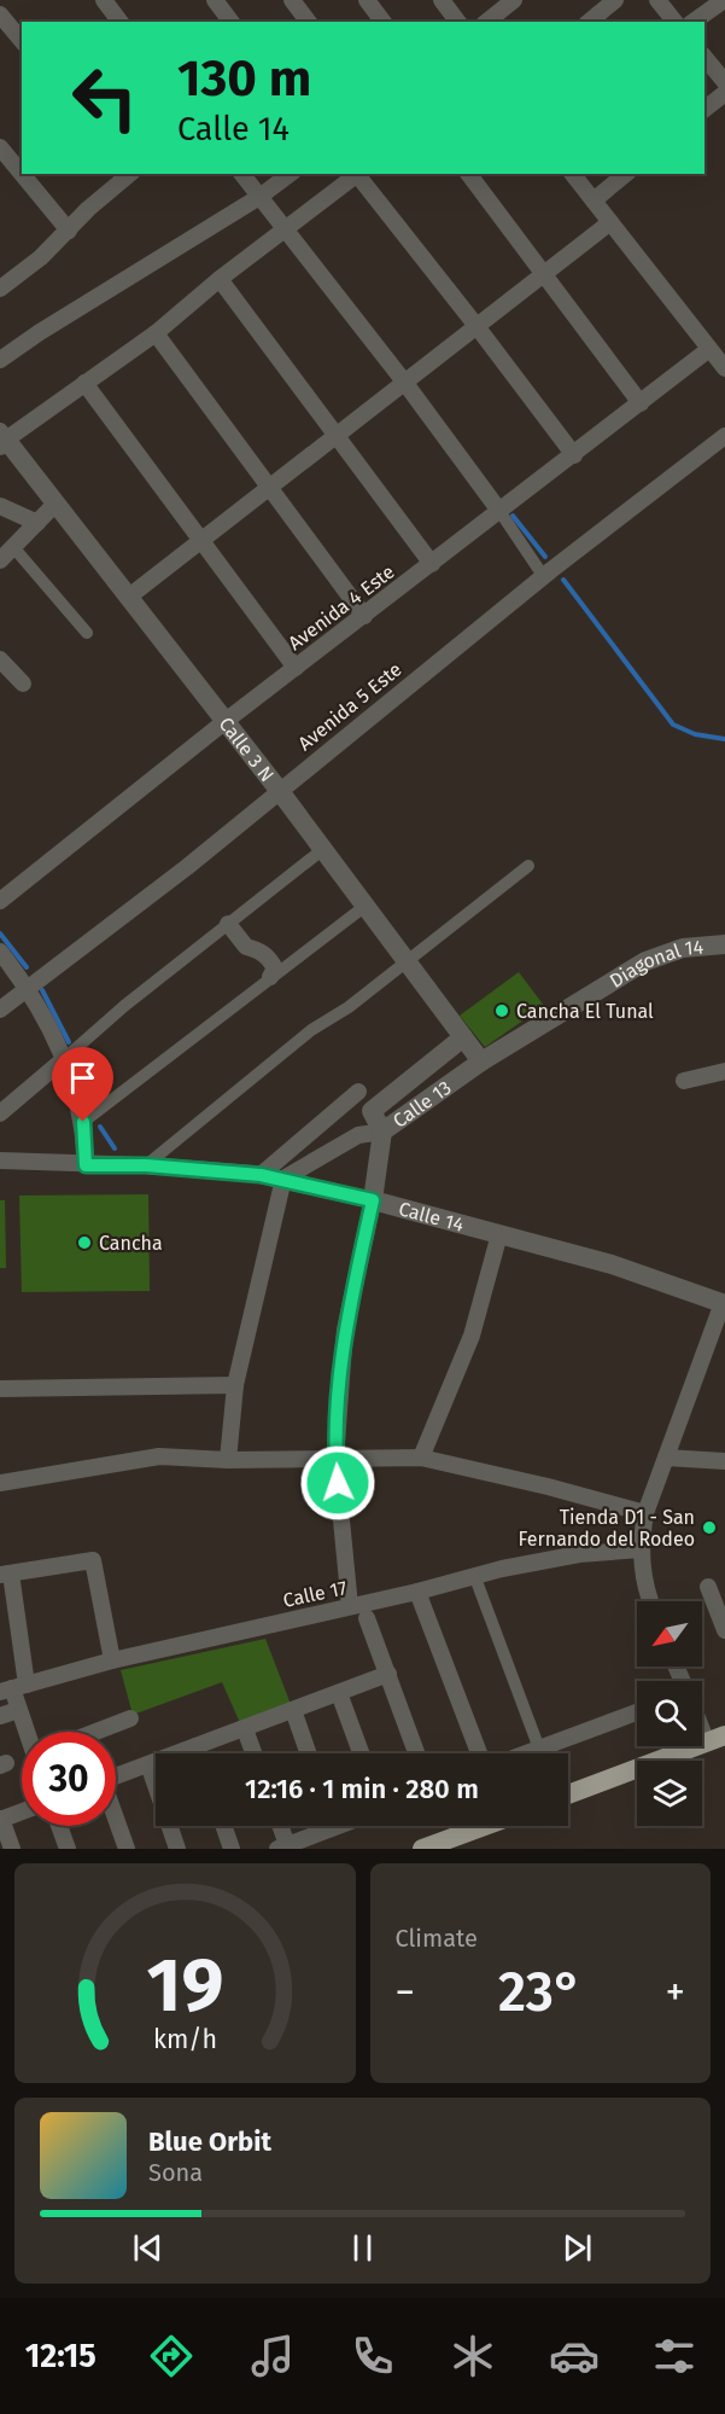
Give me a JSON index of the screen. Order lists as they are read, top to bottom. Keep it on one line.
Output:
{"streets":{"street":["Avenida 4 Este","Avenida 5 Este","Calle 3 N","Diagonal 14","Calle 13","Calle 14","Calle 17"]},"crossings":[["Avenida 4 Este","Calle 3 N"],["Avenida 5 Este","Calle 3 N"],["Calle 3 N","Diagonal 14"],["Calle 3 N","Calle 13"],["Diagonal 14","Calle 13"],["Calle 13","Calle 14"]],"places":["Cancha El Tunal","Cancha","Tienda D1 - San Fernando del Rodeo"],"north":"bottom left","page":{"turn":["130 m","Calle 14"],"limit":"30","trip":"12:16 · 1 min · 280 m","tile":"Climate","heat":["−","23°","+"],"song":["Blue Orbit","Sona"],"tabs":"12:15","gauge":["19","km/h"]}}
